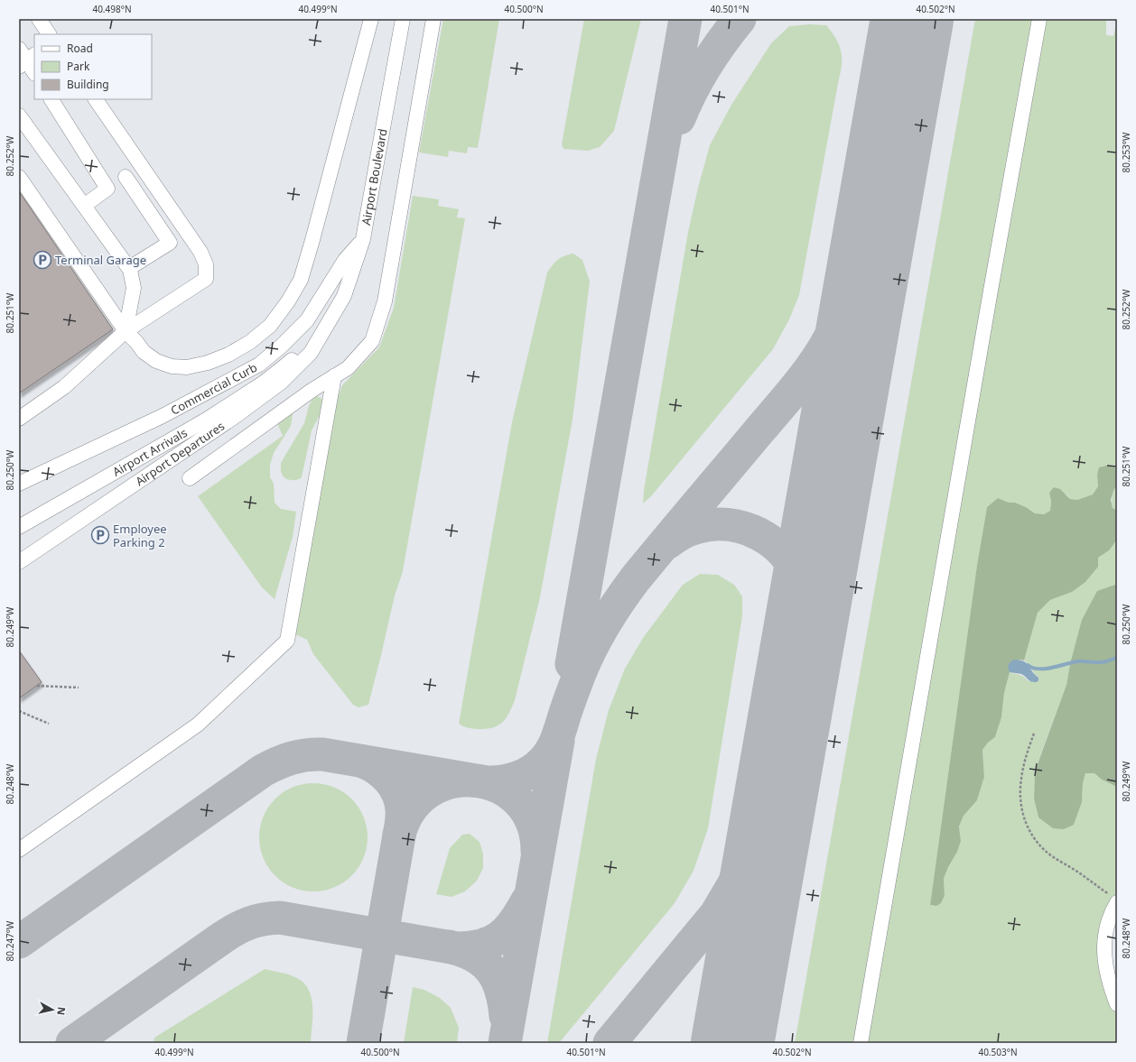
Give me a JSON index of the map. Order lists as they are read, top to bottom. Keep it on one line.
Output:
{"streets":{"street":["Airport Boulevard","Commercial Curb","Airport Arrivals","Airport Departures"]},"crossings":[["Airport Boulevard","Commercial Curb"],["Airport Boulevard","Airport Arrivals"],["Airport Boulevard","Airport Departures"],["Airport Arrivals","Airport Departures"]],"places":{"parking":["Terminal Garage","Employee Parking 2"]},"legend":["Road","Park","Building"],"north":"right","coordinates":["40.498°N","40.499°N","40.500°N","40.501°N","40.502°N","80.253°W","80.252°W","80.251°W","80.250°W","80.249°W","80.248°W","80.247°W","40.503°N"]}
